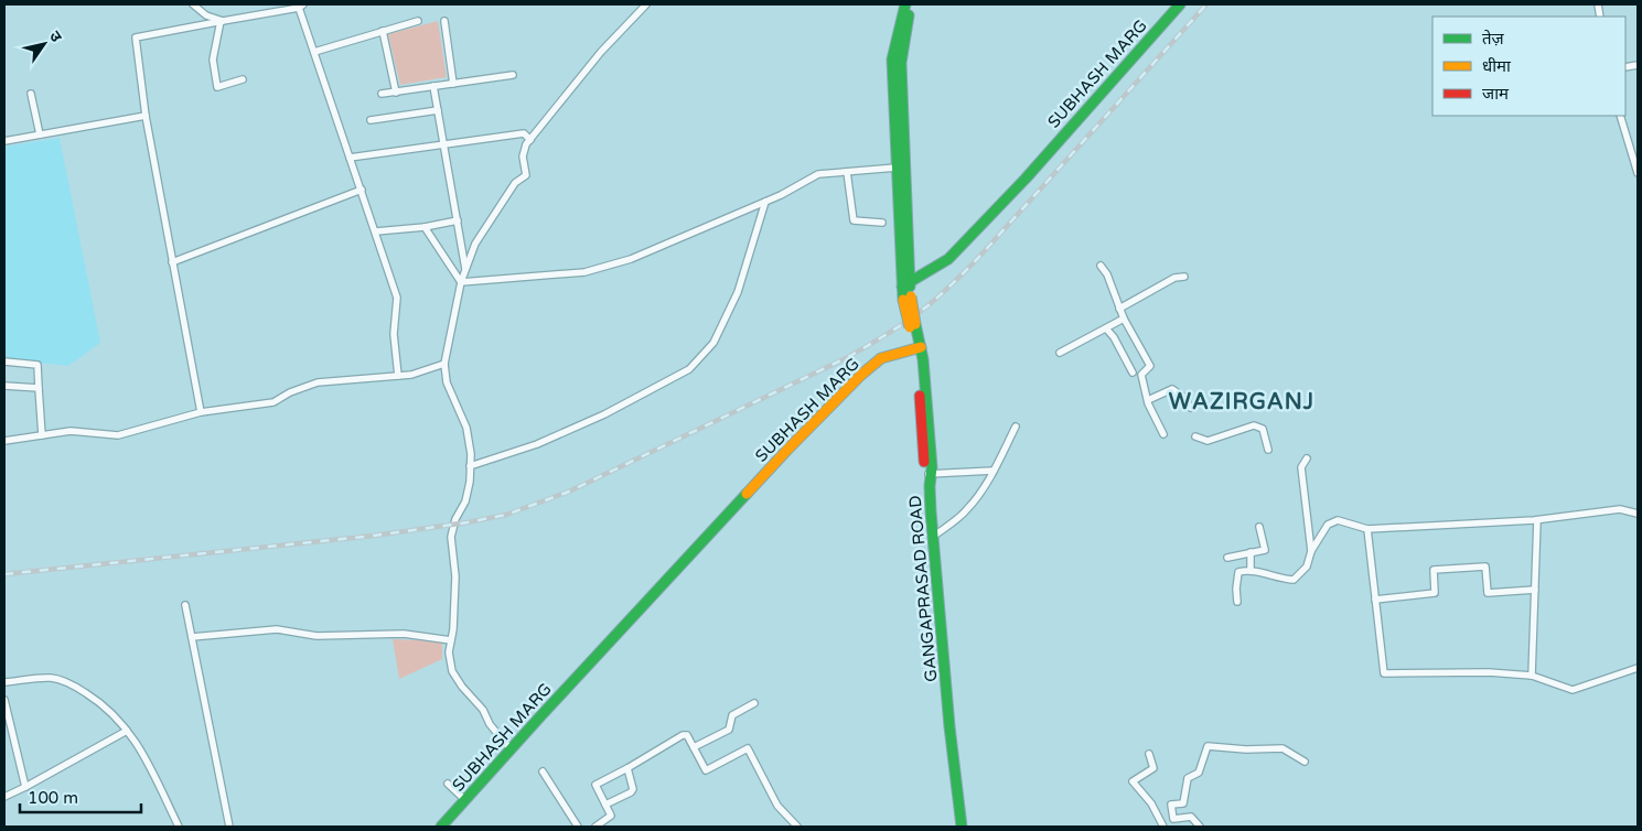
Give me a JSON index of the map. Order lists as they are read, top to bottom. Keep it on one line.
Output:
{"streets":{"street":["SUBHASH MARG","GANGAPRASAD ROAD"]},"crossings":[["SUBHASH MARG","GANGAPRASAD ROAD"]],"districts":["WAZIRGANJ"],"legend":["तेज़","धीमा","जाम"],"scale_bar":"100 m","north":"top right"}
